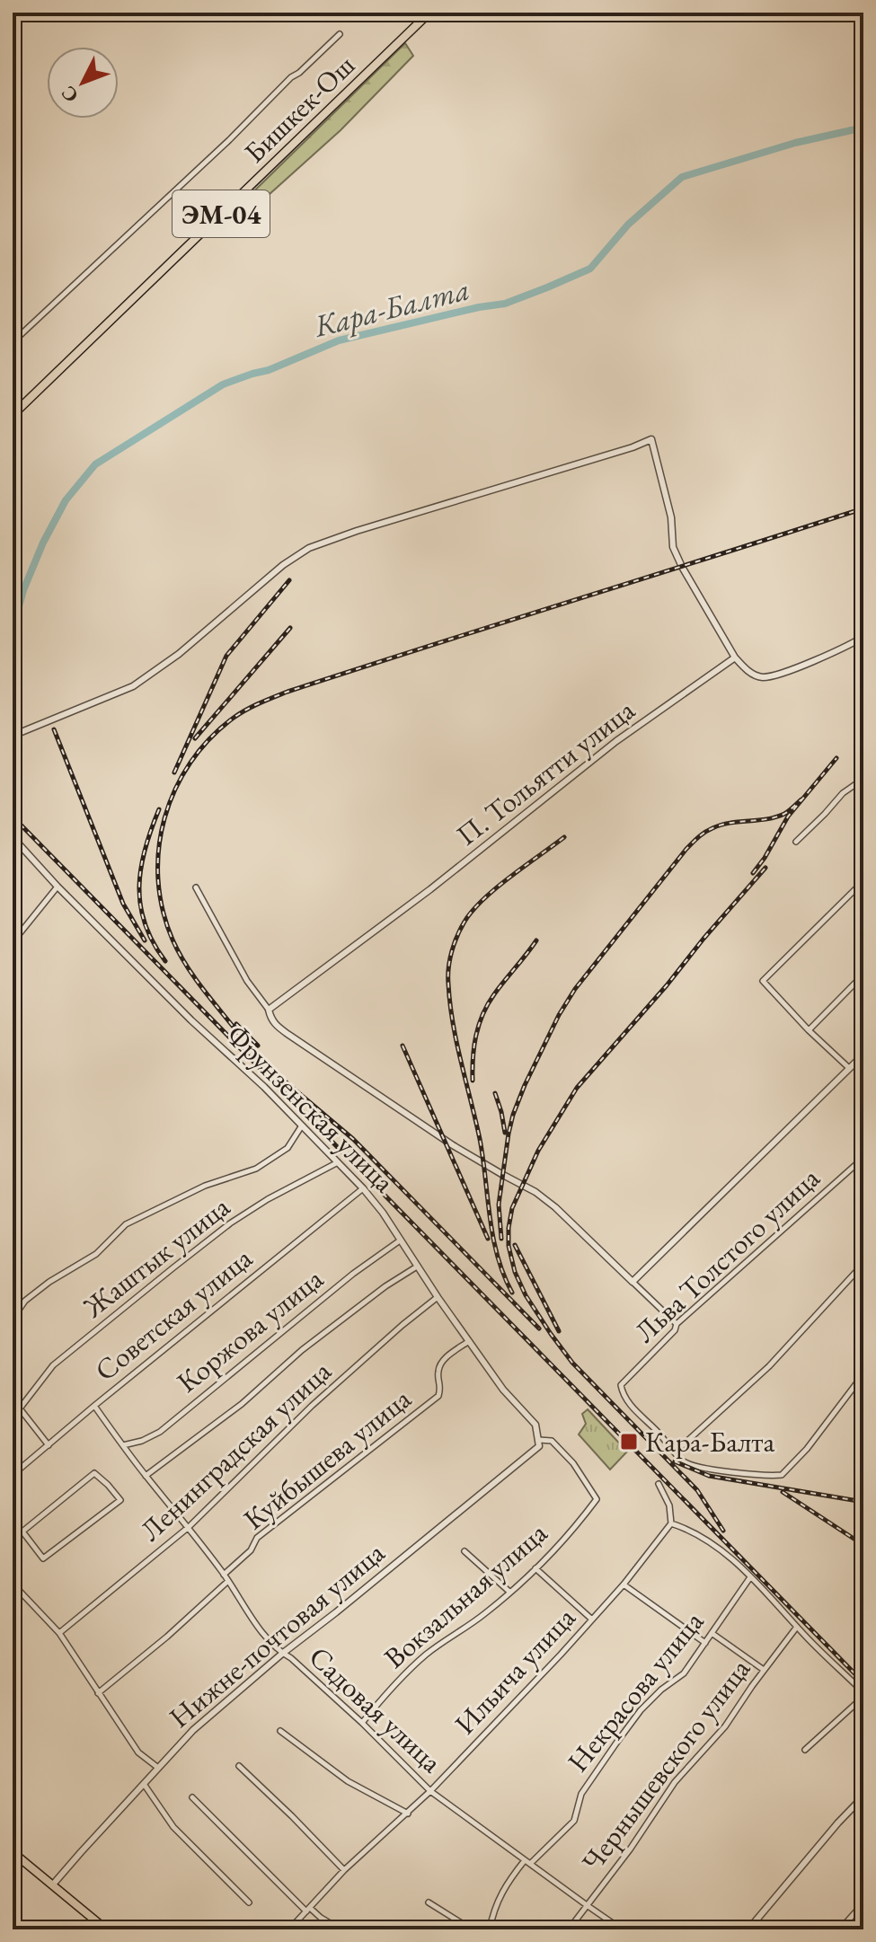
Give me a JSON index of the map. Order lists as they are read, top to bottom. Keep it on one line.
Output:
{"streets":{"highway":["Бишкек-Ош","ЭМ-04"],"street":["П. Тольятти улица","Фрунзенская улица","Льва Толстого улица","Жаштык улица","Советская улица","Коржова улица","Ленинградская улица","Куйбышева улица","Вокзальная улица","Нижне-почтовая улица","Ильича улица","Некрасова улица","Садовая улица","Чернышевского улица"]},"crossings":[["Фрунзенская улица","Жаштык улица"],["Фрунзенская улица","Советская улица"],["Фрунзенская улица","Коржова улица"],["Фрунзенская улица","Ленинградская улица"],["Фрунзенская улица","Куйбышева улица"],["Фрунзенская улица","Вокзальная улица"],["Фрунзенская улица","Нижне-почтовая улица"],["Советская улица","Садовая улица"],["Коржова улица","Садовая улица"],["Ленинградская улица","Садовая улица"],["Куйбышева улица","Садовая улица"],["Вокзальная улица","Садовая улица"],["Нижне-почтовая улица","Садовая улица"],["Ильича улица","Садовая улица"],["Некрасова улица","Садовая улица"],["Садовая улица","Чернышевского улица"]],"water":["Кара-Балта"],"places":{"transit":["Кара-Балта"]},"north":"bottom left"}
